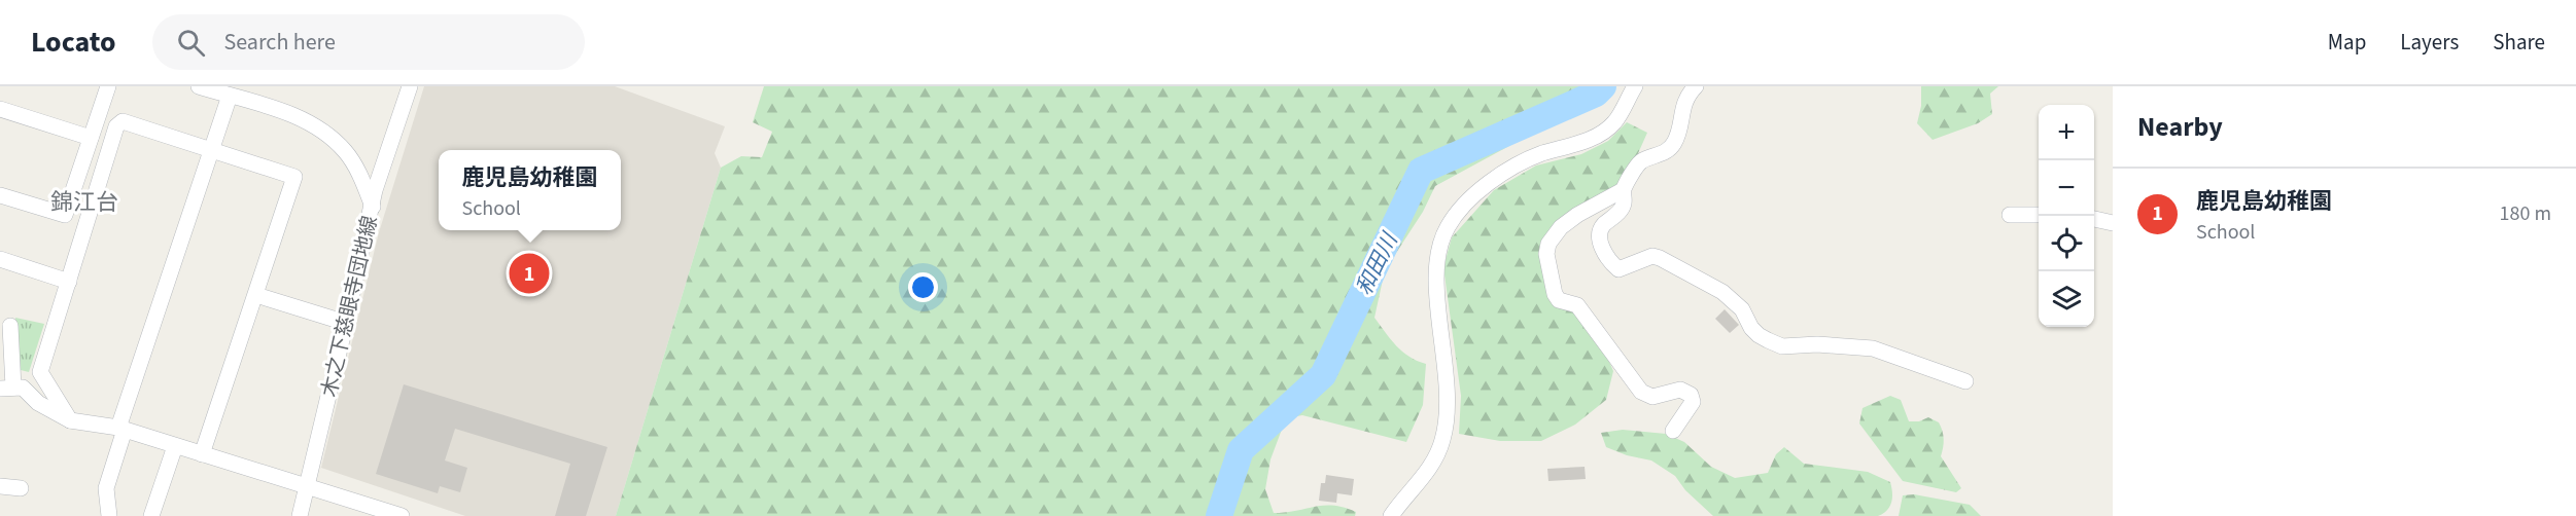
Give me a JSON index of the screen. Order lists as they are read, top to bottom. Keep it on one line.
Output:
{"streets":{"street":["木之下慈眼寺団地線"]},"districts":["錦江台"],"water":["和田川"],"page":{"header":"Locato","search":"Search here","nav":["Map","Layers","Share"],"heading":"Nearby","map_buttons":["+","−"],"popup":["鹿児島幼稚園","School"],"list":[{"mark":"1","name":"鹿児島幼稚園","note":"School","value":"180 m"}],"pins":"1"}}
